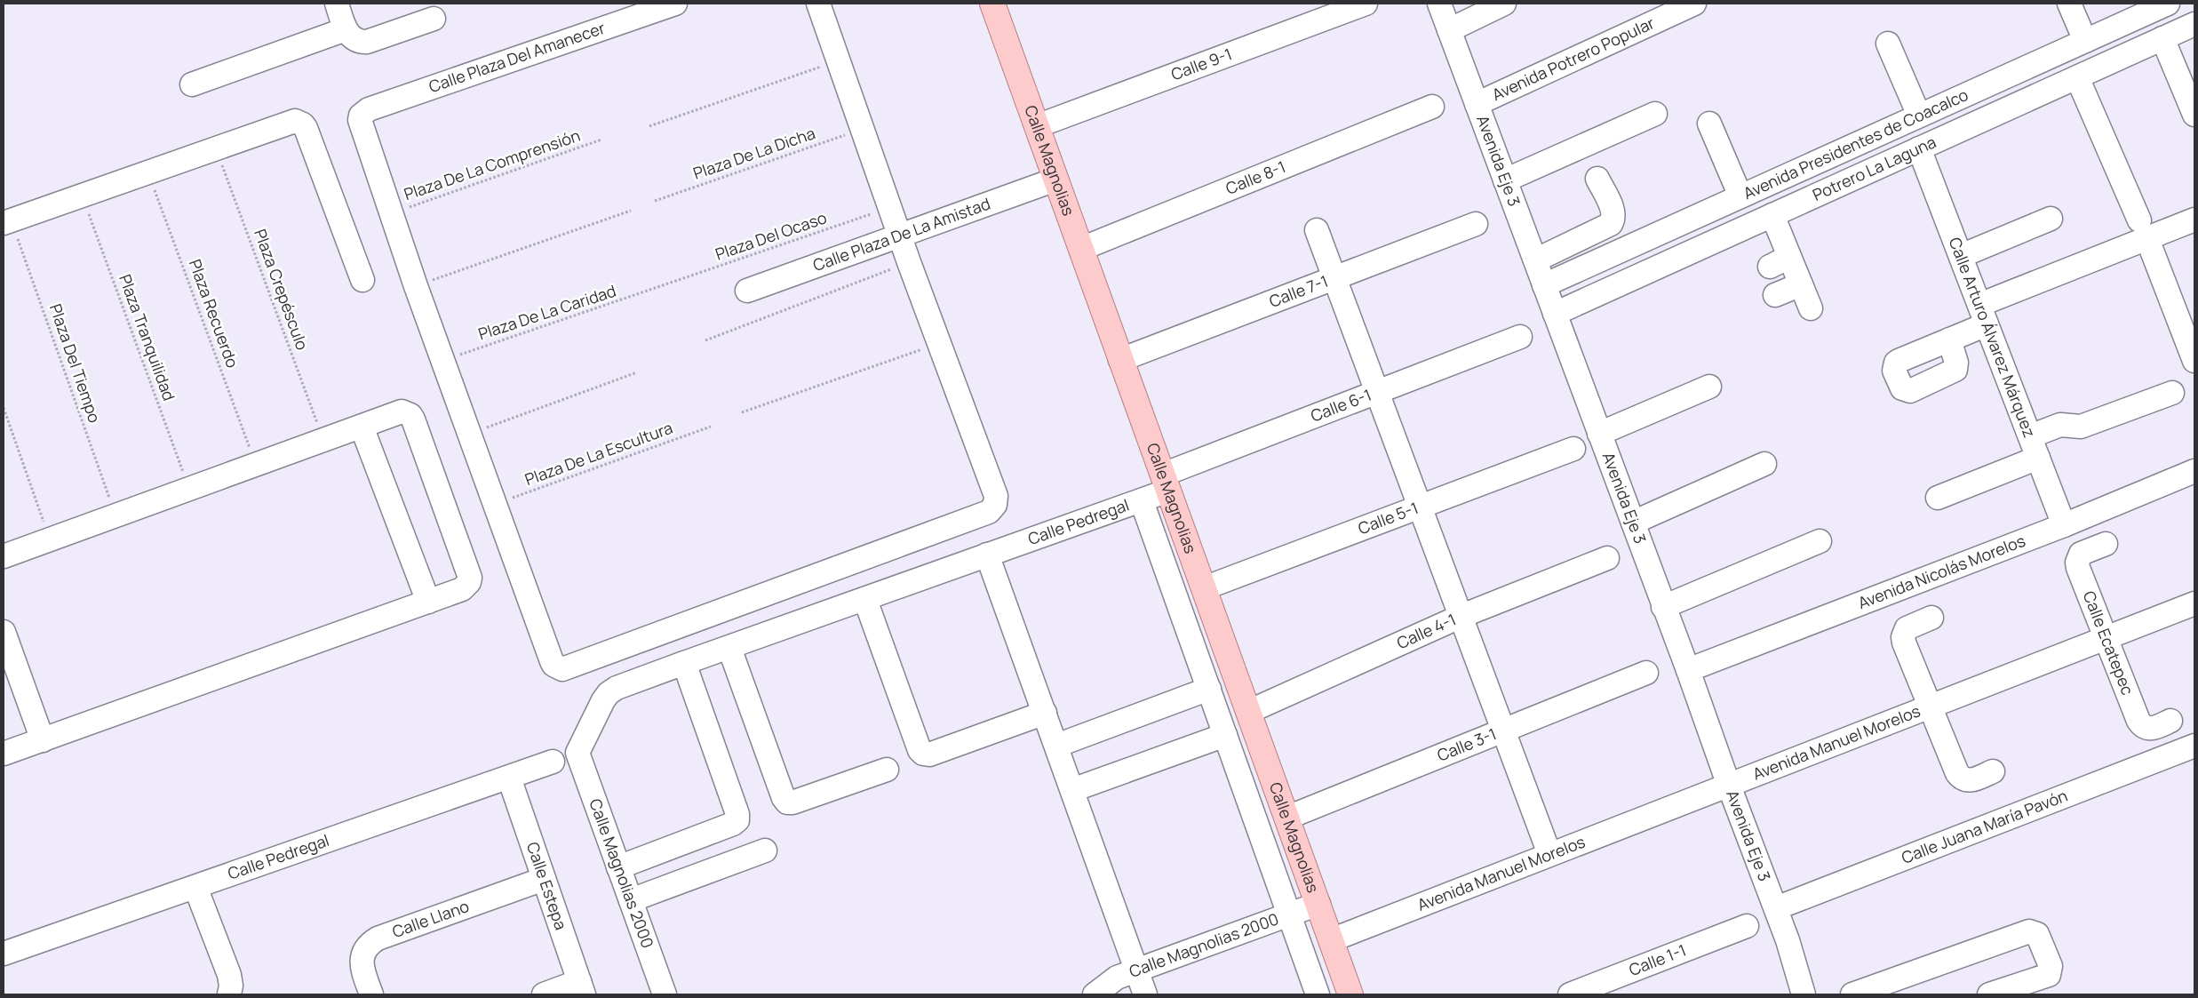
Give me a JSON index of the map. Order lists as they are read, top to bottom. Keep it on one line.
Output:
{"streets":{"main road":["Calle Magnolias"],"street":["Calle Plaza Del Amanecer","Avenida Potrero Popular","Calle 9-1","Avenida Presidentes de Coacalco","Avenida Eje 3","Potrero La Laguna","Calle 8-1","Calle Plaza De La Amistad","Calle 7-1","Calle Arturo Álvarez Márquez","Calle 6-1","Calle 5-1","Calle Pedregal","Avenida Nicolás Morelos","Calle 4-1","Calle Ecatepec","Avenida Manuel Morelos","Calle 3-1","Calle Juana María Pavón","Calle Magnolias 2000","Calle Estepa","Calle Llano","Calle 1-1"],"path":["Plaza De La Dicha","Plaza De La Comprensión","Plaza Del Ocaso","Plaza Crepésculo","Plaza De La Caridad","Plaza Recuerdo","Plaza Tranquilidad","Plaza Del Tiempo","Plaza De La Escultura"]},"crossings":[["Calle Plaza Del Amanecer","Plaza De La Comprensión"],["Avenida Potrero Popular","Avenida Eje 3"],["Calle 9-1","Calle Magnolias"],["Avenida Presidentes de Coacalco","Avenida Eje 3"],["Calle Magnolias","Calle 8-1"],["Calle Magnolias","Calle Plaza De La Amistad"],["Calle Magnolias","Calle 7-1"],["Calle Magnolias","Calle 6-1"],["Calle Magnolias","Calle 5-1"],["Calle Magnolias","Calle Pedregal"],["Calle Magnolias","Calle 4-1"],["Calle Magnolias","Avenida Manuel Morelos"],["Calle Magnolias","Calle 3-1"],["Calle Magnolias","Calle Magnolias 2000"],["Avenida Eje 3","Potrero La Laguna"],["Avenida Eje 3","Avenida Nicolás Morelos"],["Avenida Eje 3","Avenida Manuel Morelos"],["Avenida Eje 3","Calle Juana María Pavón"],["Potrero La Laguna","Calle Arturo Álvarez Márquez"],["Plaza Del Ocaso","Plaza De La Caridad"],["Calle Arturo Álvarez Márquez","Avenida Nicolás Morelos"],["Calle 6-1","Calle Pedregal"],["Calle Pedregal","Calle Estepa"],["Calle Ecatepec","Avenida Manuel Morelos"],["Calle Estepa","Calle Llano"]]}
